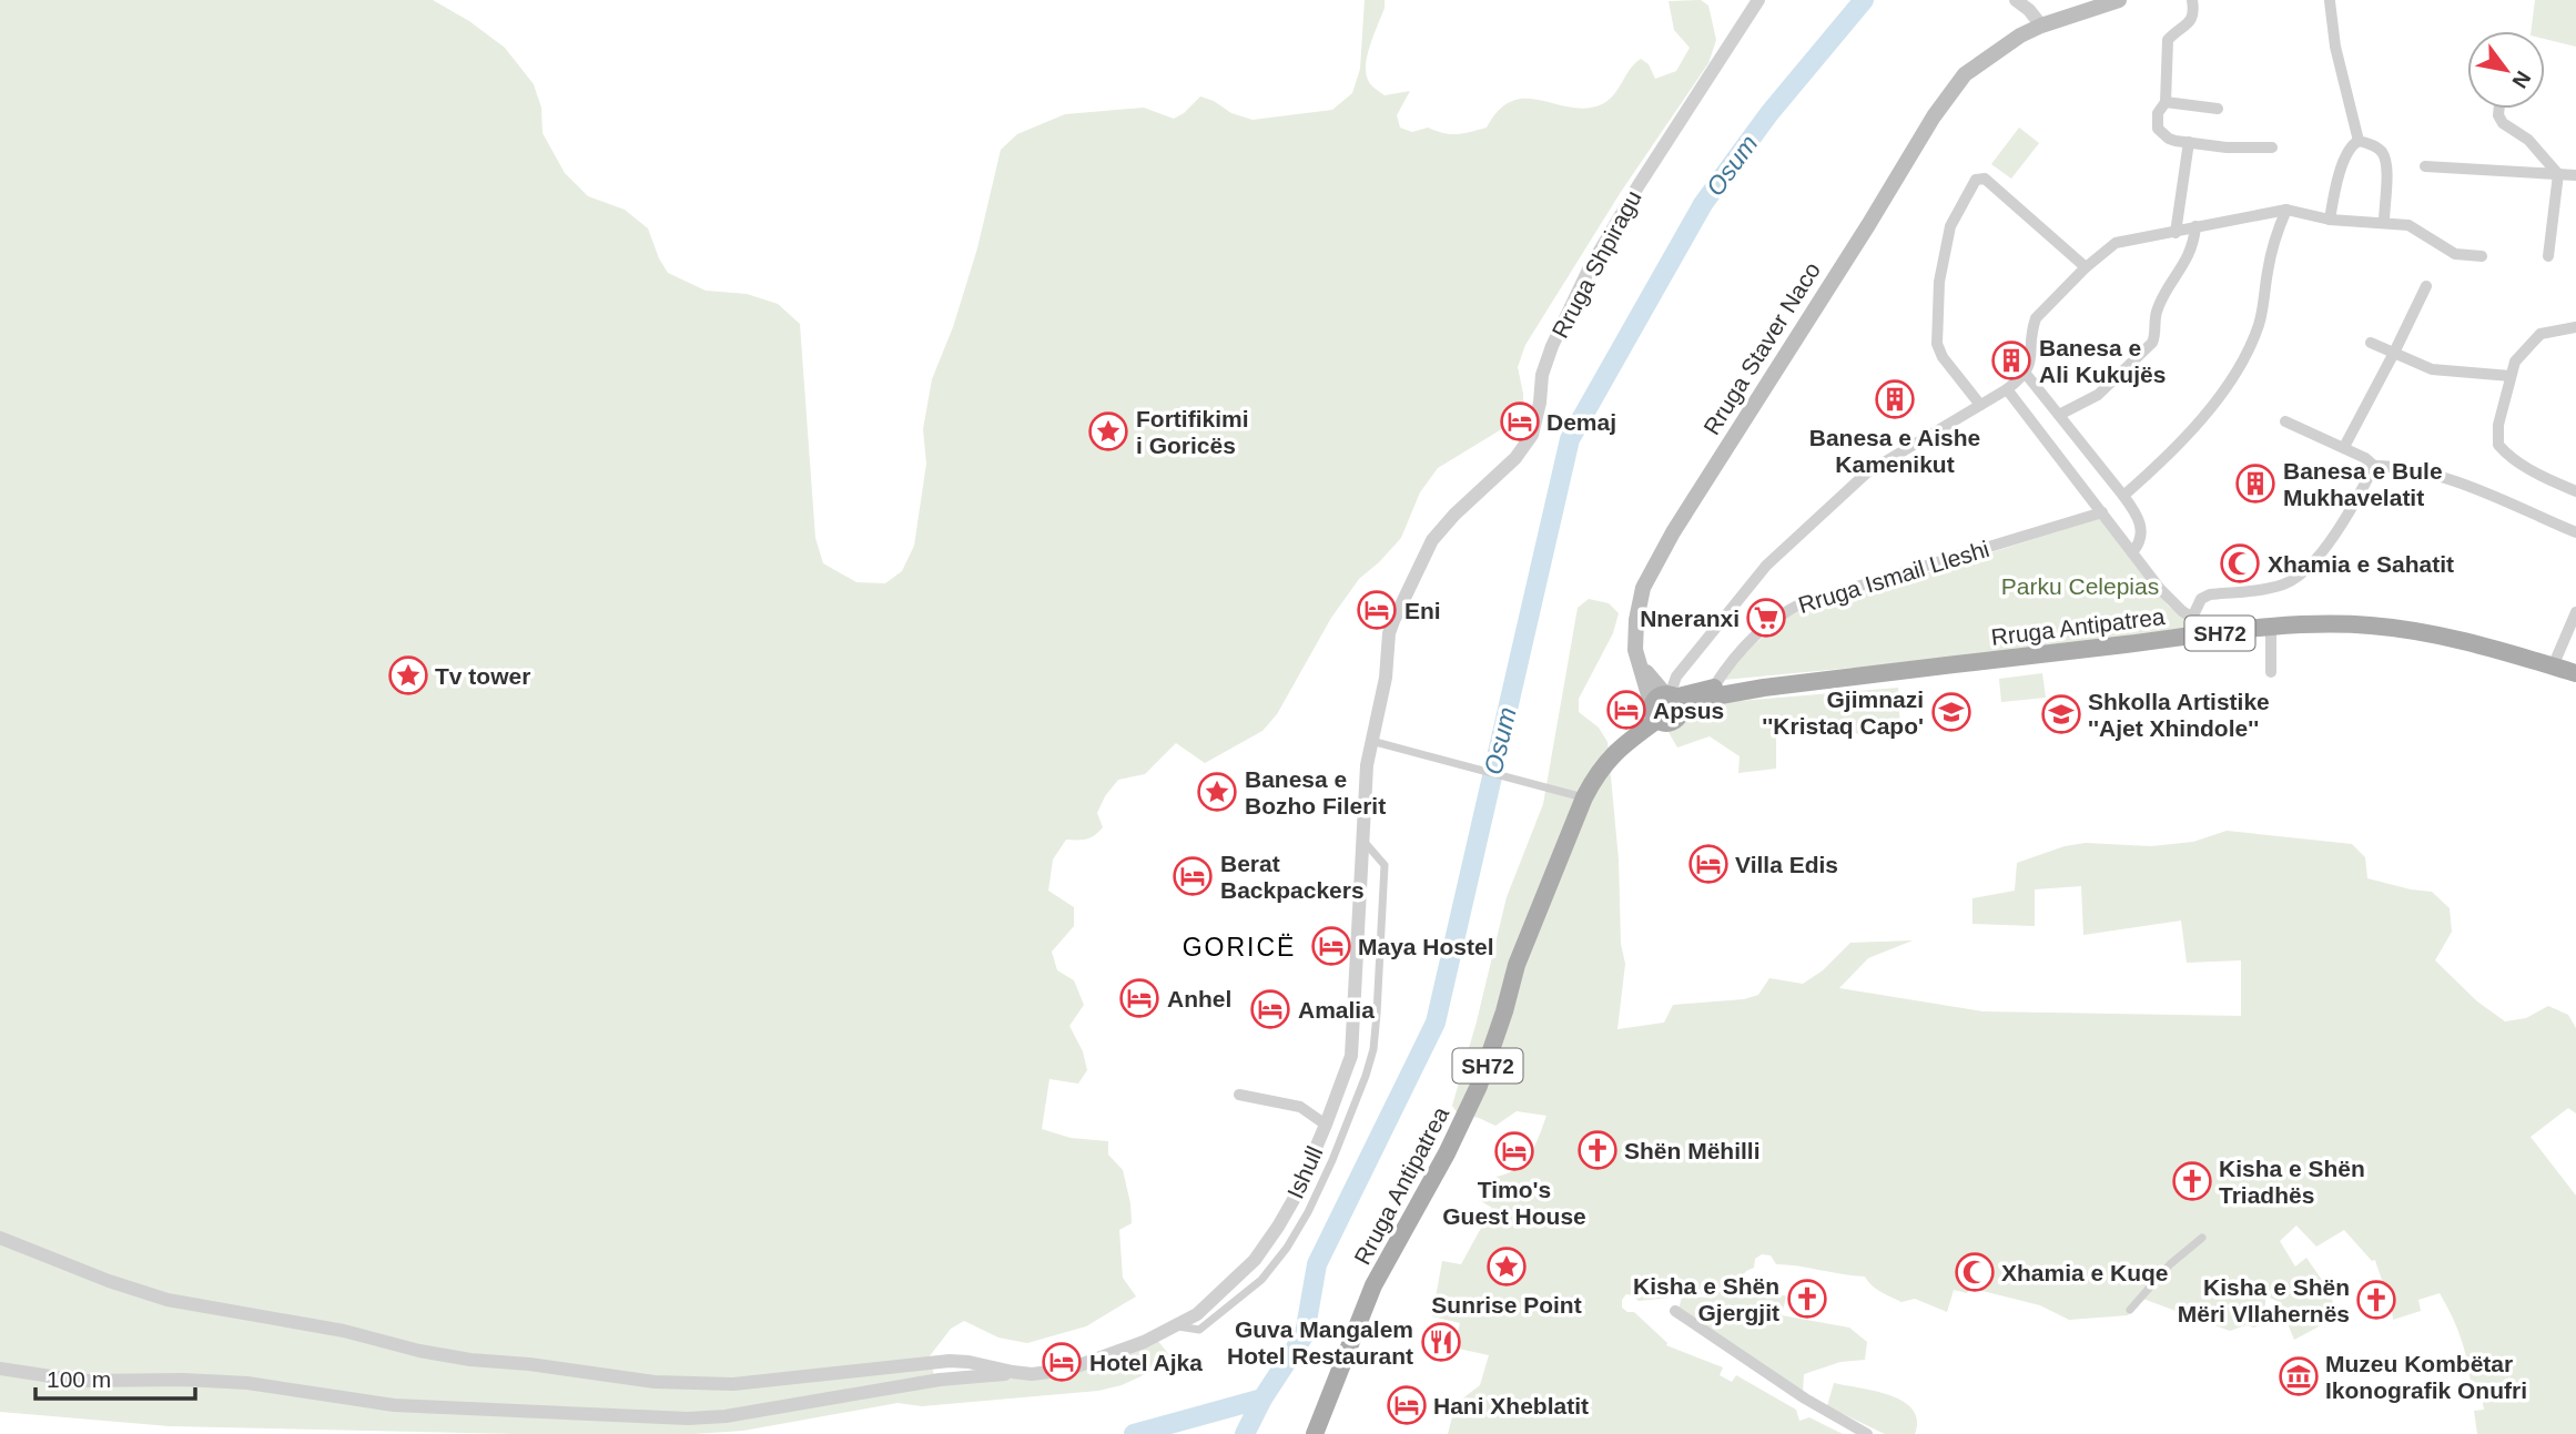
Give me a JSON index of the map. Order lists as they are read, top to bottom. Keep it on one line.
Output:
{"streets":{"main road":["Rruga Staver Naco","Rruga Antipatrea","SH72"],"street":["Rruga Shpiragu","Rruga Ismail Lleshi","Ishull"]},"crossings":[["Rruga Shpiragu","Ishull"],["Rruga Staver Naco","Rruga Antipatrea"],["Rruga Ismail Lleshi","Rruga Antipatrea"]],"districts":["GORICË"],"water":["Osum"],"parks":["Parku Celepias"],"places":{"building":["Banesa e Ali Kukujës","Banesa e Aishe Kamenikut","Banesa e Bule Mukhavelatit"],"hotel":["Demaj","Eni","Apsus","Villa Edis","Berat Backpackers","Maya Hostel","Anhel","Amalia","Timo's Guest House","Hotel Ajka","Hani Xheblatit"],"place":["Fortifikimi i Goricës","Tv tower","Banesa e Bozho Filerit","Sunrise Point"],"mosque":["Xhamia e Sahatit","Xhamia e Kuqe"],"supermarket":["Nneranxi"],"school or university":["Gjimnazi ''Kristaq Capo'","Shkolla Artistike ''Ajet Xhindole''"],"church":["Shën Mëhilli","Kisha e Shën Triadhës","Kisha e Shën Gjergjit","Kisha e Shën Mëri Vllahernës"],"restaurant":["Guva Mangalem Hotel Restaurant"],"museum":["Muzeu Kombëtar Ikonografik Onufri"]},"scale_bar":"100 m","north":"bottom right"}
